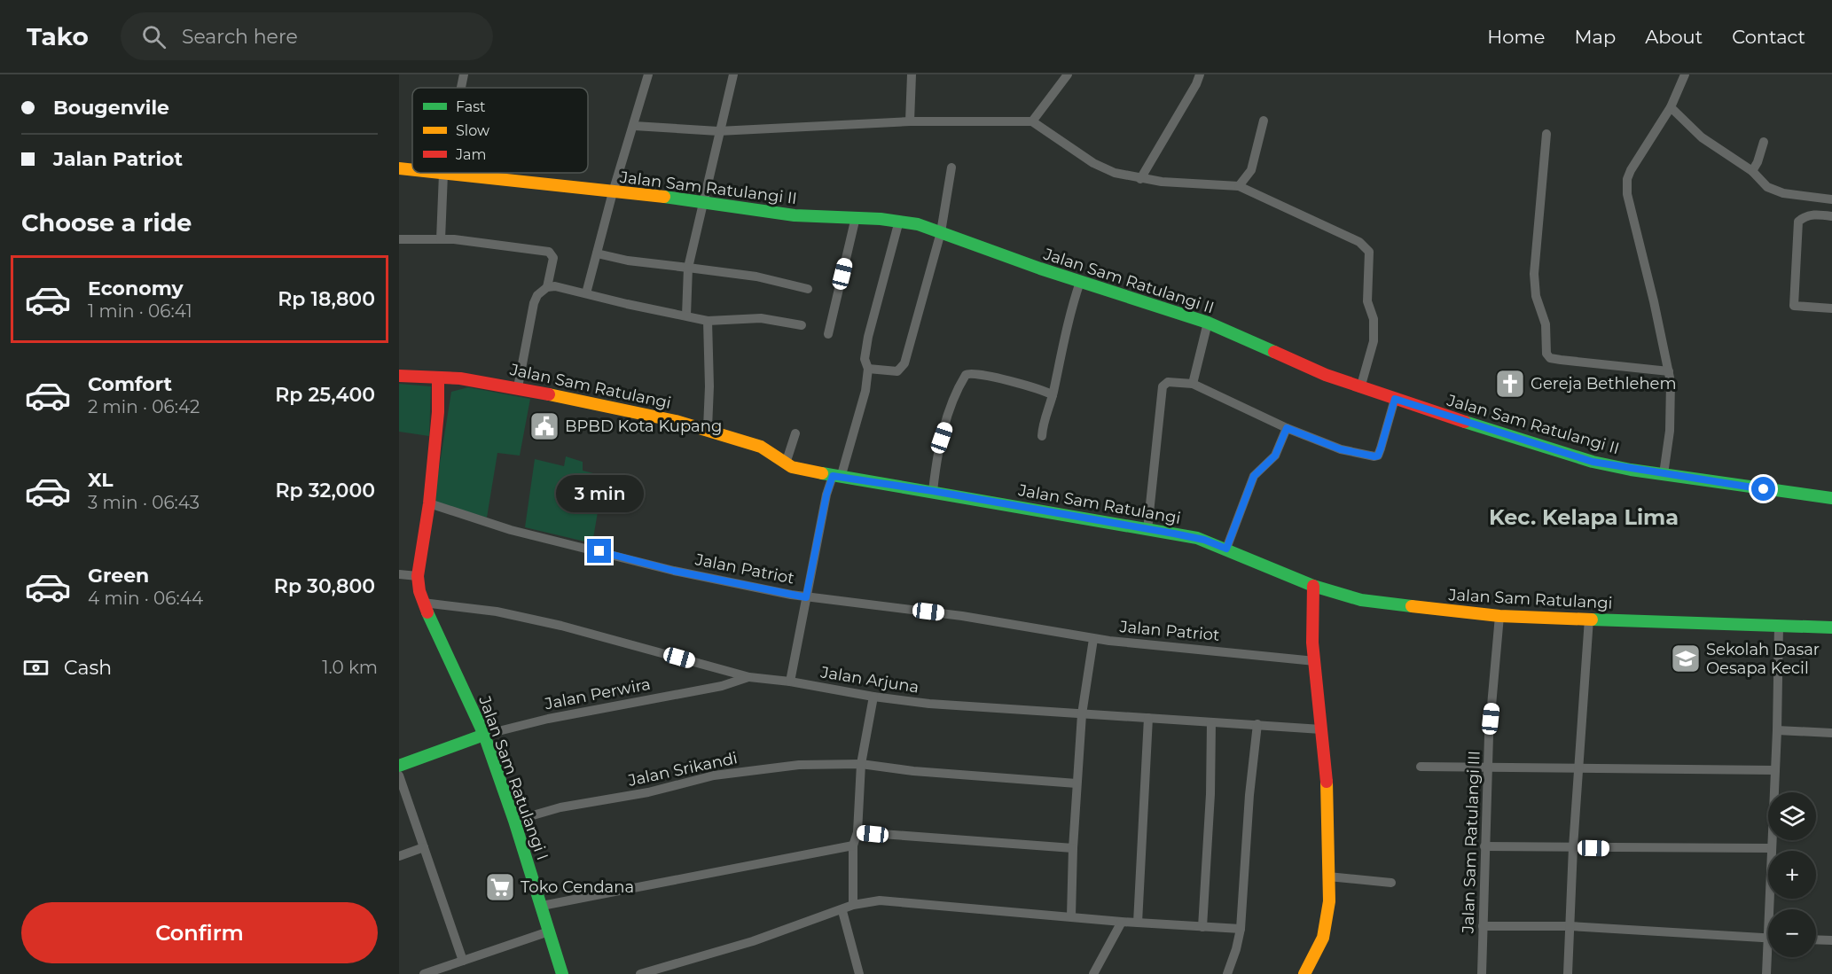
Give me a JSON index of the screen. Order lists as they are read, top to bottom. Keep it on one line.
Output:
{"streets":{"main road":["Jalan Sam Ratulangi II","Jalan Sam Ratulangi","Jalan Sam Ratulangi I"],"street":["Jalan Patriot","Jalan Arjuna","Jalan Perwira","Jalan Srikandi","Jalan Sam Ratulangi III"]},"crossings":[["Jalan Sam Ratulangi","Jalan Sam Ratulangi I"],["Jalan Sam Ratulangi","Jalan Sam Ratulangi III"],["Jalan Patriot","Jalan Sam Ratulangi I"],["Jalan Arjuna","Jalan Perwira"],["Jalan Arjuna","Jalan Sam Ratulangi I"],["Jalan Perwira","Jalan Sam Ratulangi I"],["Jalan Srikandi","Jalan Sam Ratulangi I"]],"districts":["Kec. Kelapa Lima"],"places":{"church":["Gereja Bethlehem"],"public building":["BPBD Kota Kupang"],"school or university":["Sekolah Dasar Oesapa Kecil"],"supermarket":["Toko Cendana"]},"legend":["Fast","Slow","Jam"],"page":{"header":"Tako","search":"Search here","nav":["Home","Map","About","Contact"],"banner":["Bougenvile","Jalan Patriot"],"heading":"Choose a ride","list":[{"name":"Economy","note":"1 min · 06:41","value":"Rp 18,800"},{"name":"Comfort","note":"2 min · 06:42","value":"Rp 25,400"},{"name":"XL","note":"3 min · 06:43","value":"Rp 32,000"},{"name":"Green","note":"4 min · 06:44","value":"Rp 30,800"}],"bubble":"3 min","pay":["Cash","1.0 km"],"map_buttons":["+","−"],"buttons":"Confirm"}}
